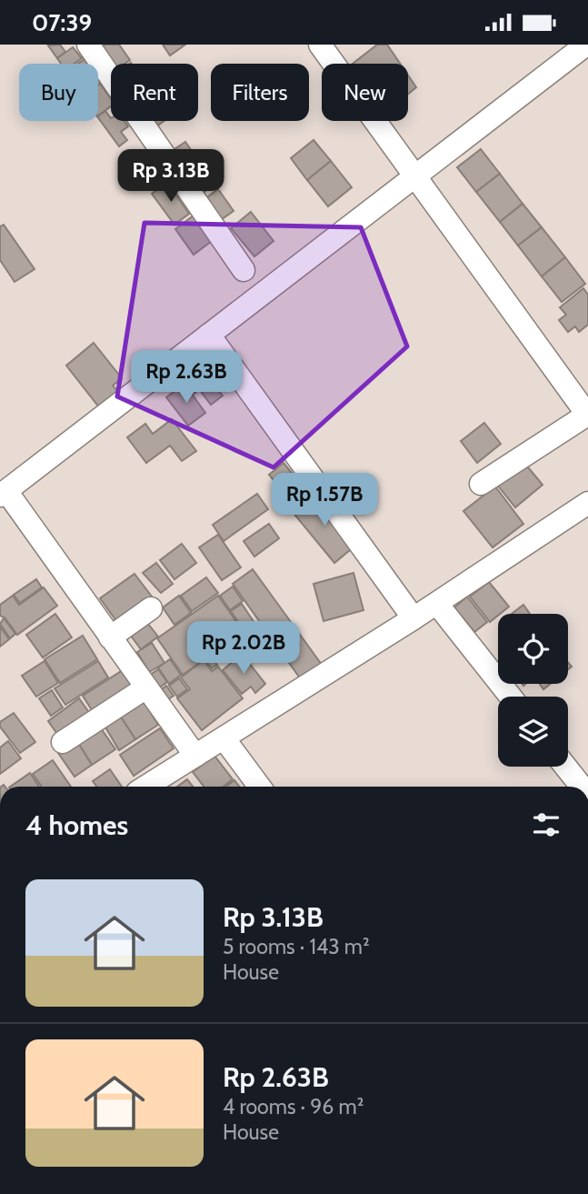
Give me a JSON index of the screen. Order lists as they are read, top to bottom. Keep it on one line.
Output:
{"page":{"status":"07:39","chip":["Buy","Rent","Filters","New"],"price":["Rp 3.13B","Rp 2.63B","Rp 1.57B","Rp 2.02B"],"heading":"4 homes","list":[{"name":"Rp 3.13B","note":"5 rooms · 143 m² · House"},{"name":"Rp 2.63B","note":"4 rooms · 96 m² · House"}]}}
